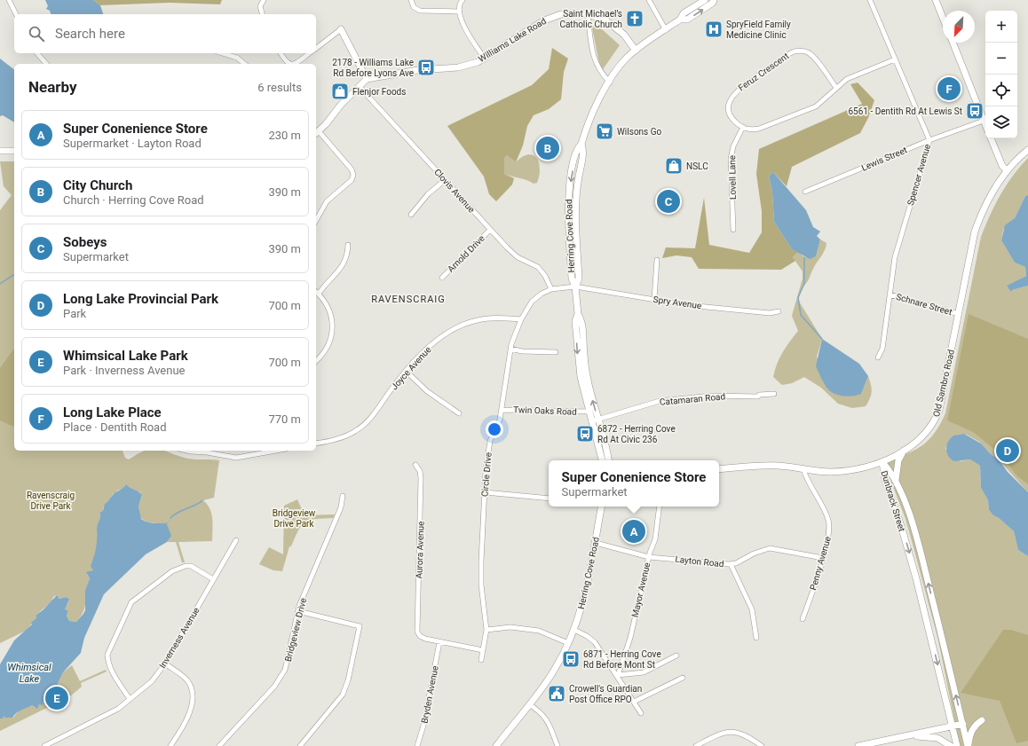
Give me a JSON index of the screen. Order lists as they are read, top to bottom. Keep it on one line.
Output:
{"streets":{"main road":["Williams Lake Road","Herring Cove Road","Old Sambro Road","Dunbrack Street"],"street":["Feruz Crescent","Lewis Street","Spencer Avenue","Lovell Lane","Clovis Avenue","Arnold Drive","Spry Avenue","Schnare Street","Joyce Avenue","Catamaran Road","Twin Oaks Road","Circle Drive","Aurora Avenue","Layton Road","Penny Avenue","Mayor Avenue","Bridgeview Drive","Inverness Avenue","Bryden Avenue"]},"crossings":[["Williams Lake Road","Herring Cove Road"],["Feruz Crescent","Lovell Lane"],["Lewis Street","Spencer Avenue"],["Spencer Avenue","Schnare Street"],["Clovis Avenue","Arnold Drive"],["Clovis Avenue","Circle Drive"],["Herring Cove Road","Spry Avenue"],["Herring Cove Road","Catamaran Road"],["Herring Cove Road","Twin Oaks Road"],["Herring Cove Road","Circle Drive"],["Herring Cove Road","Layton Road"],["Spry Avenue","Circle Drive"],["Schnare Street","Old Sambro Road"],["Joyce Avenue","Circle Drive"],["Old Sambro Road","Dunbrack Street"],["Old Sambro Road","Penny Avenue"],["Twin Oaks Road","Circle Drive"],["Aurora Avenue","Bryden Avenue"],["Layton Road","Penny Avenue"],["Layton Road","Mayor Avenue"]],"districts":["RAVENSCRAIG"],"water":["Whimsical Lake"],"parks":["Ravenscraig Drive Park","Bridgeview Drive Park"],"places":{"church":["Saint Michael’s Catholic Church"],"hospital":["SpryField Family Medicine Clinic"],"bus stop":["2178 - Williams Lake Rd Before Lyons Ave","6561 - Dentith Rd At Lewis St","6872 - Herring Cove Rd At Civic 236","6871 - Herring Cove Rd Before Mont St"],"shop":["Flenjor Foods","NSLC"],"supermarket":["Wilsons Go"],"public building":["Crowell's Guardian Post Office RPO"]},"north":"bottom left","page":{"map_buttons":["+","−"],"search":"Search here","heading":["Nearby","6 results"],"pins":["F","B","C","D","A","E"],"list":[{"mark":"A","name":"Super Conenience Store","note":"Supermarket · Layton Road","value":"230 m"},{"mark":"B","name":"City Church","note":"Church · Herring Cove Road","value":"390 m"},{"mark":"C","name":"Sobeys","note":"Supermarket","value":"390 m"},{"mark":"D","name":"Long Lake Provincial Park","note":"Park","value":"700 m"},{"mark":"E","name":"Whimsical Lake Park","note":"Park · Inverness Avenue","value":"700 m"},{"mark":"F","name":"Long Lake Place","note":"Place · Dentith Road","value":"770 m"}],"popup":["Super Conenience Store","Supermarket"]}}
